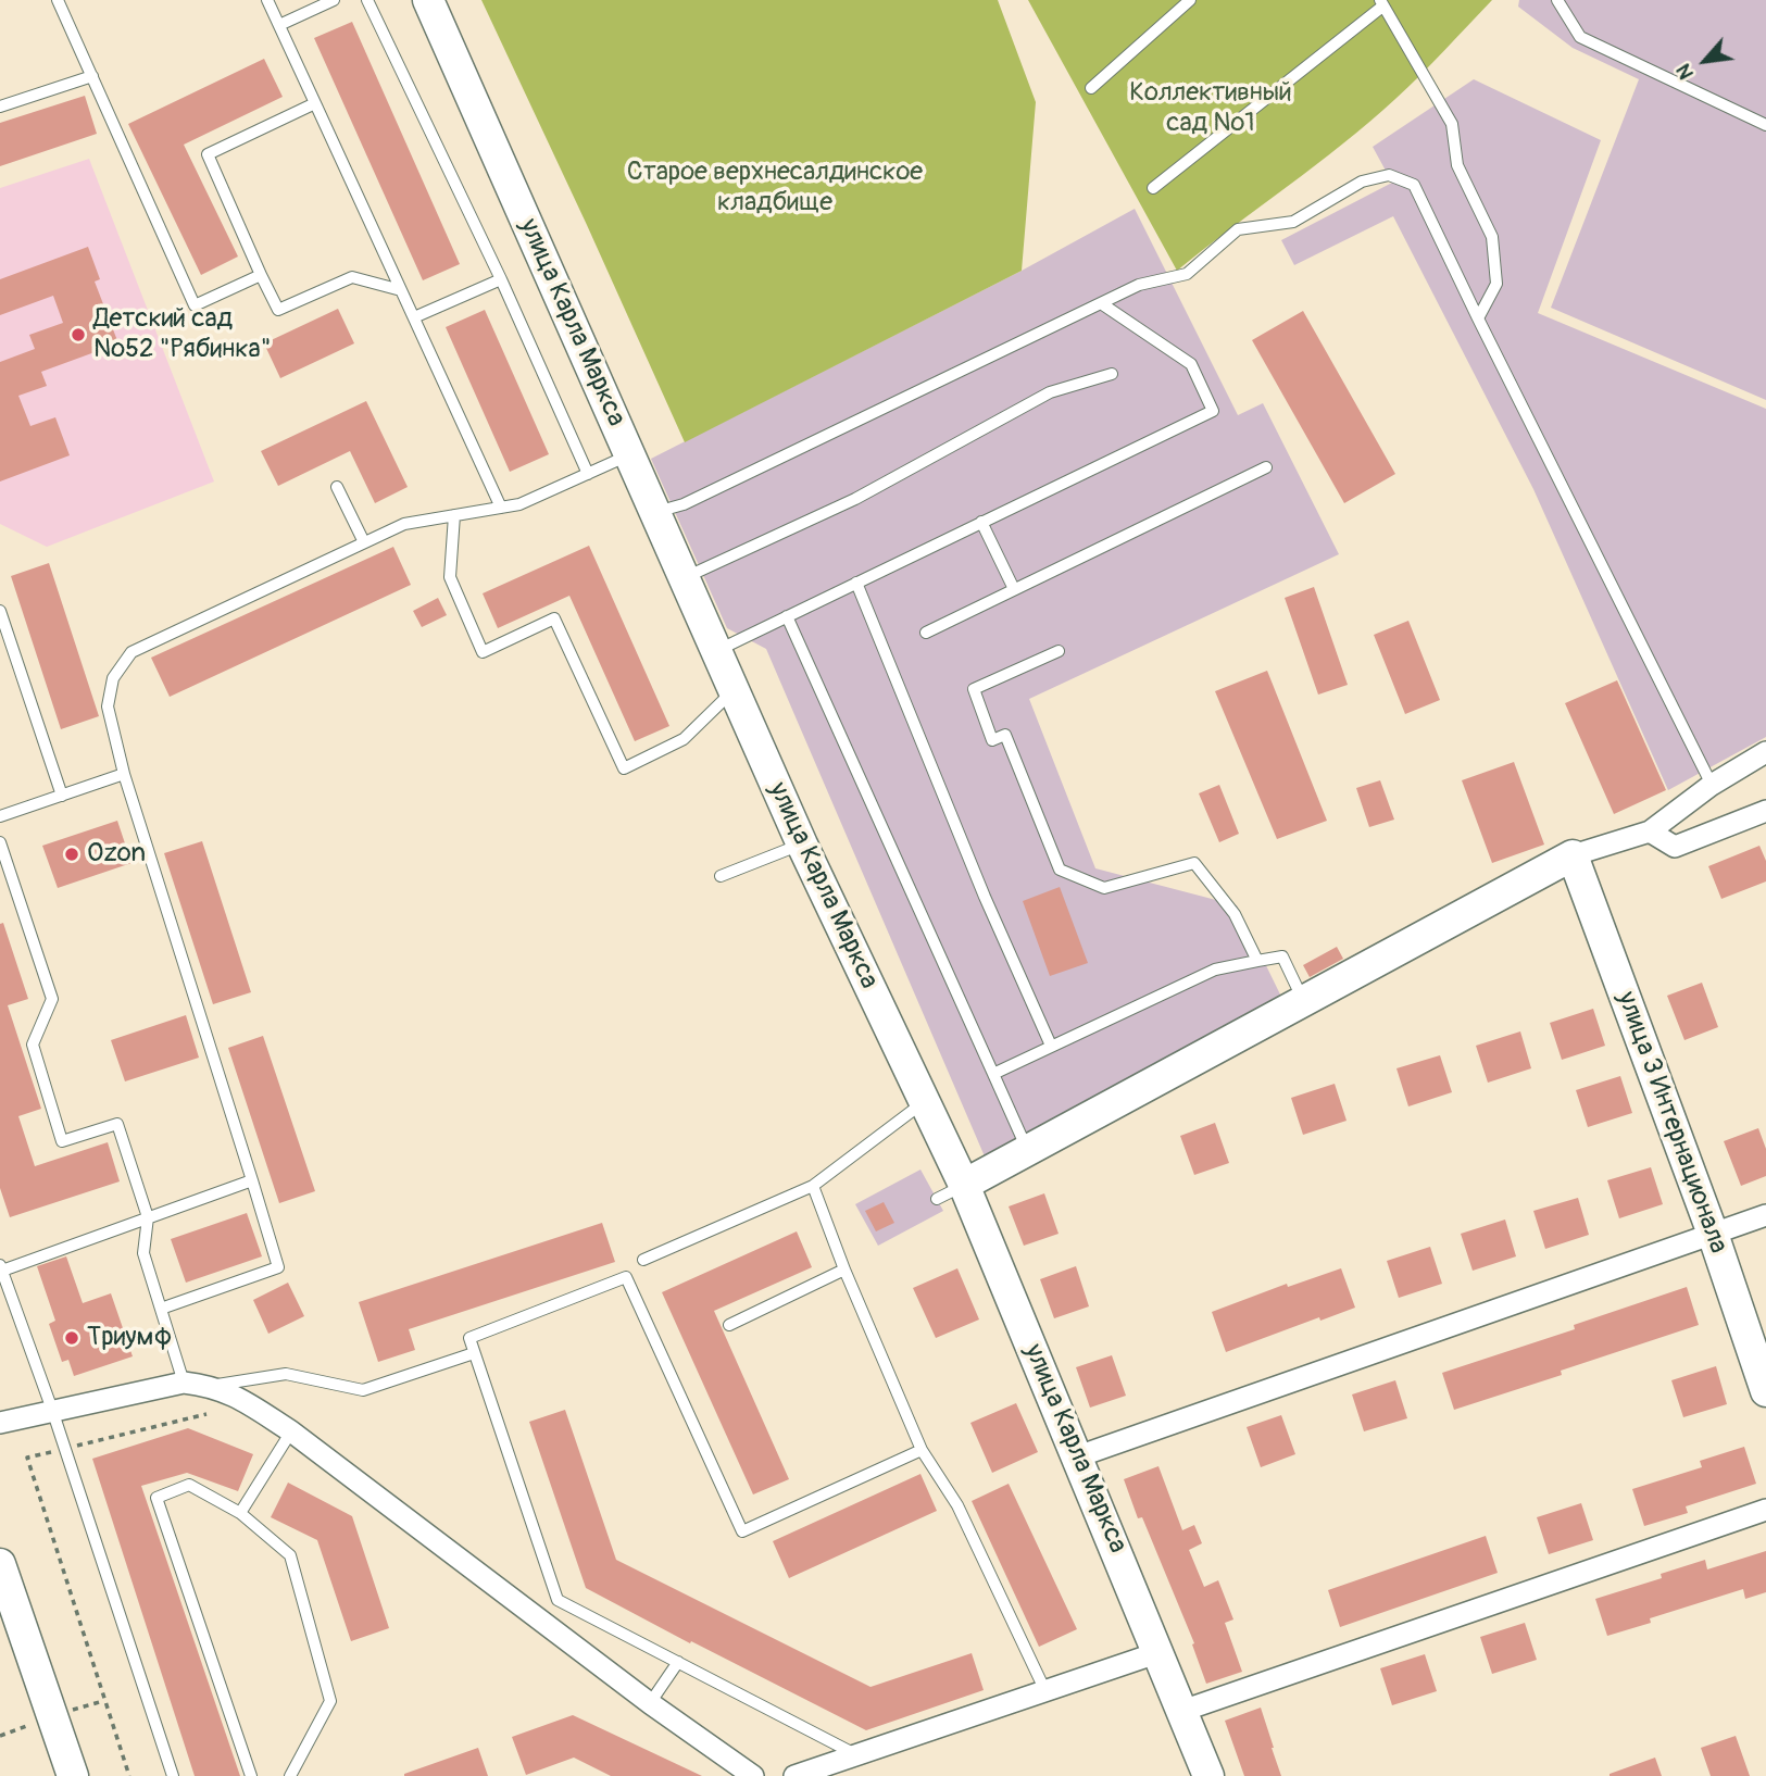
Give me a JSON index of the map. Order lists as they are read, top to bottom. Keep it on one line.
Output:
{"streets":{"main road":["улица Карла Маркса","улица 3 Интернационала"]},"parks":["Коллективный сад №1","Старое верхнесалдинское кладбище"],"places":["Детский сад №52 \"Рябинка\"","Ozon","Триумф"],"north":"bottom left"}
